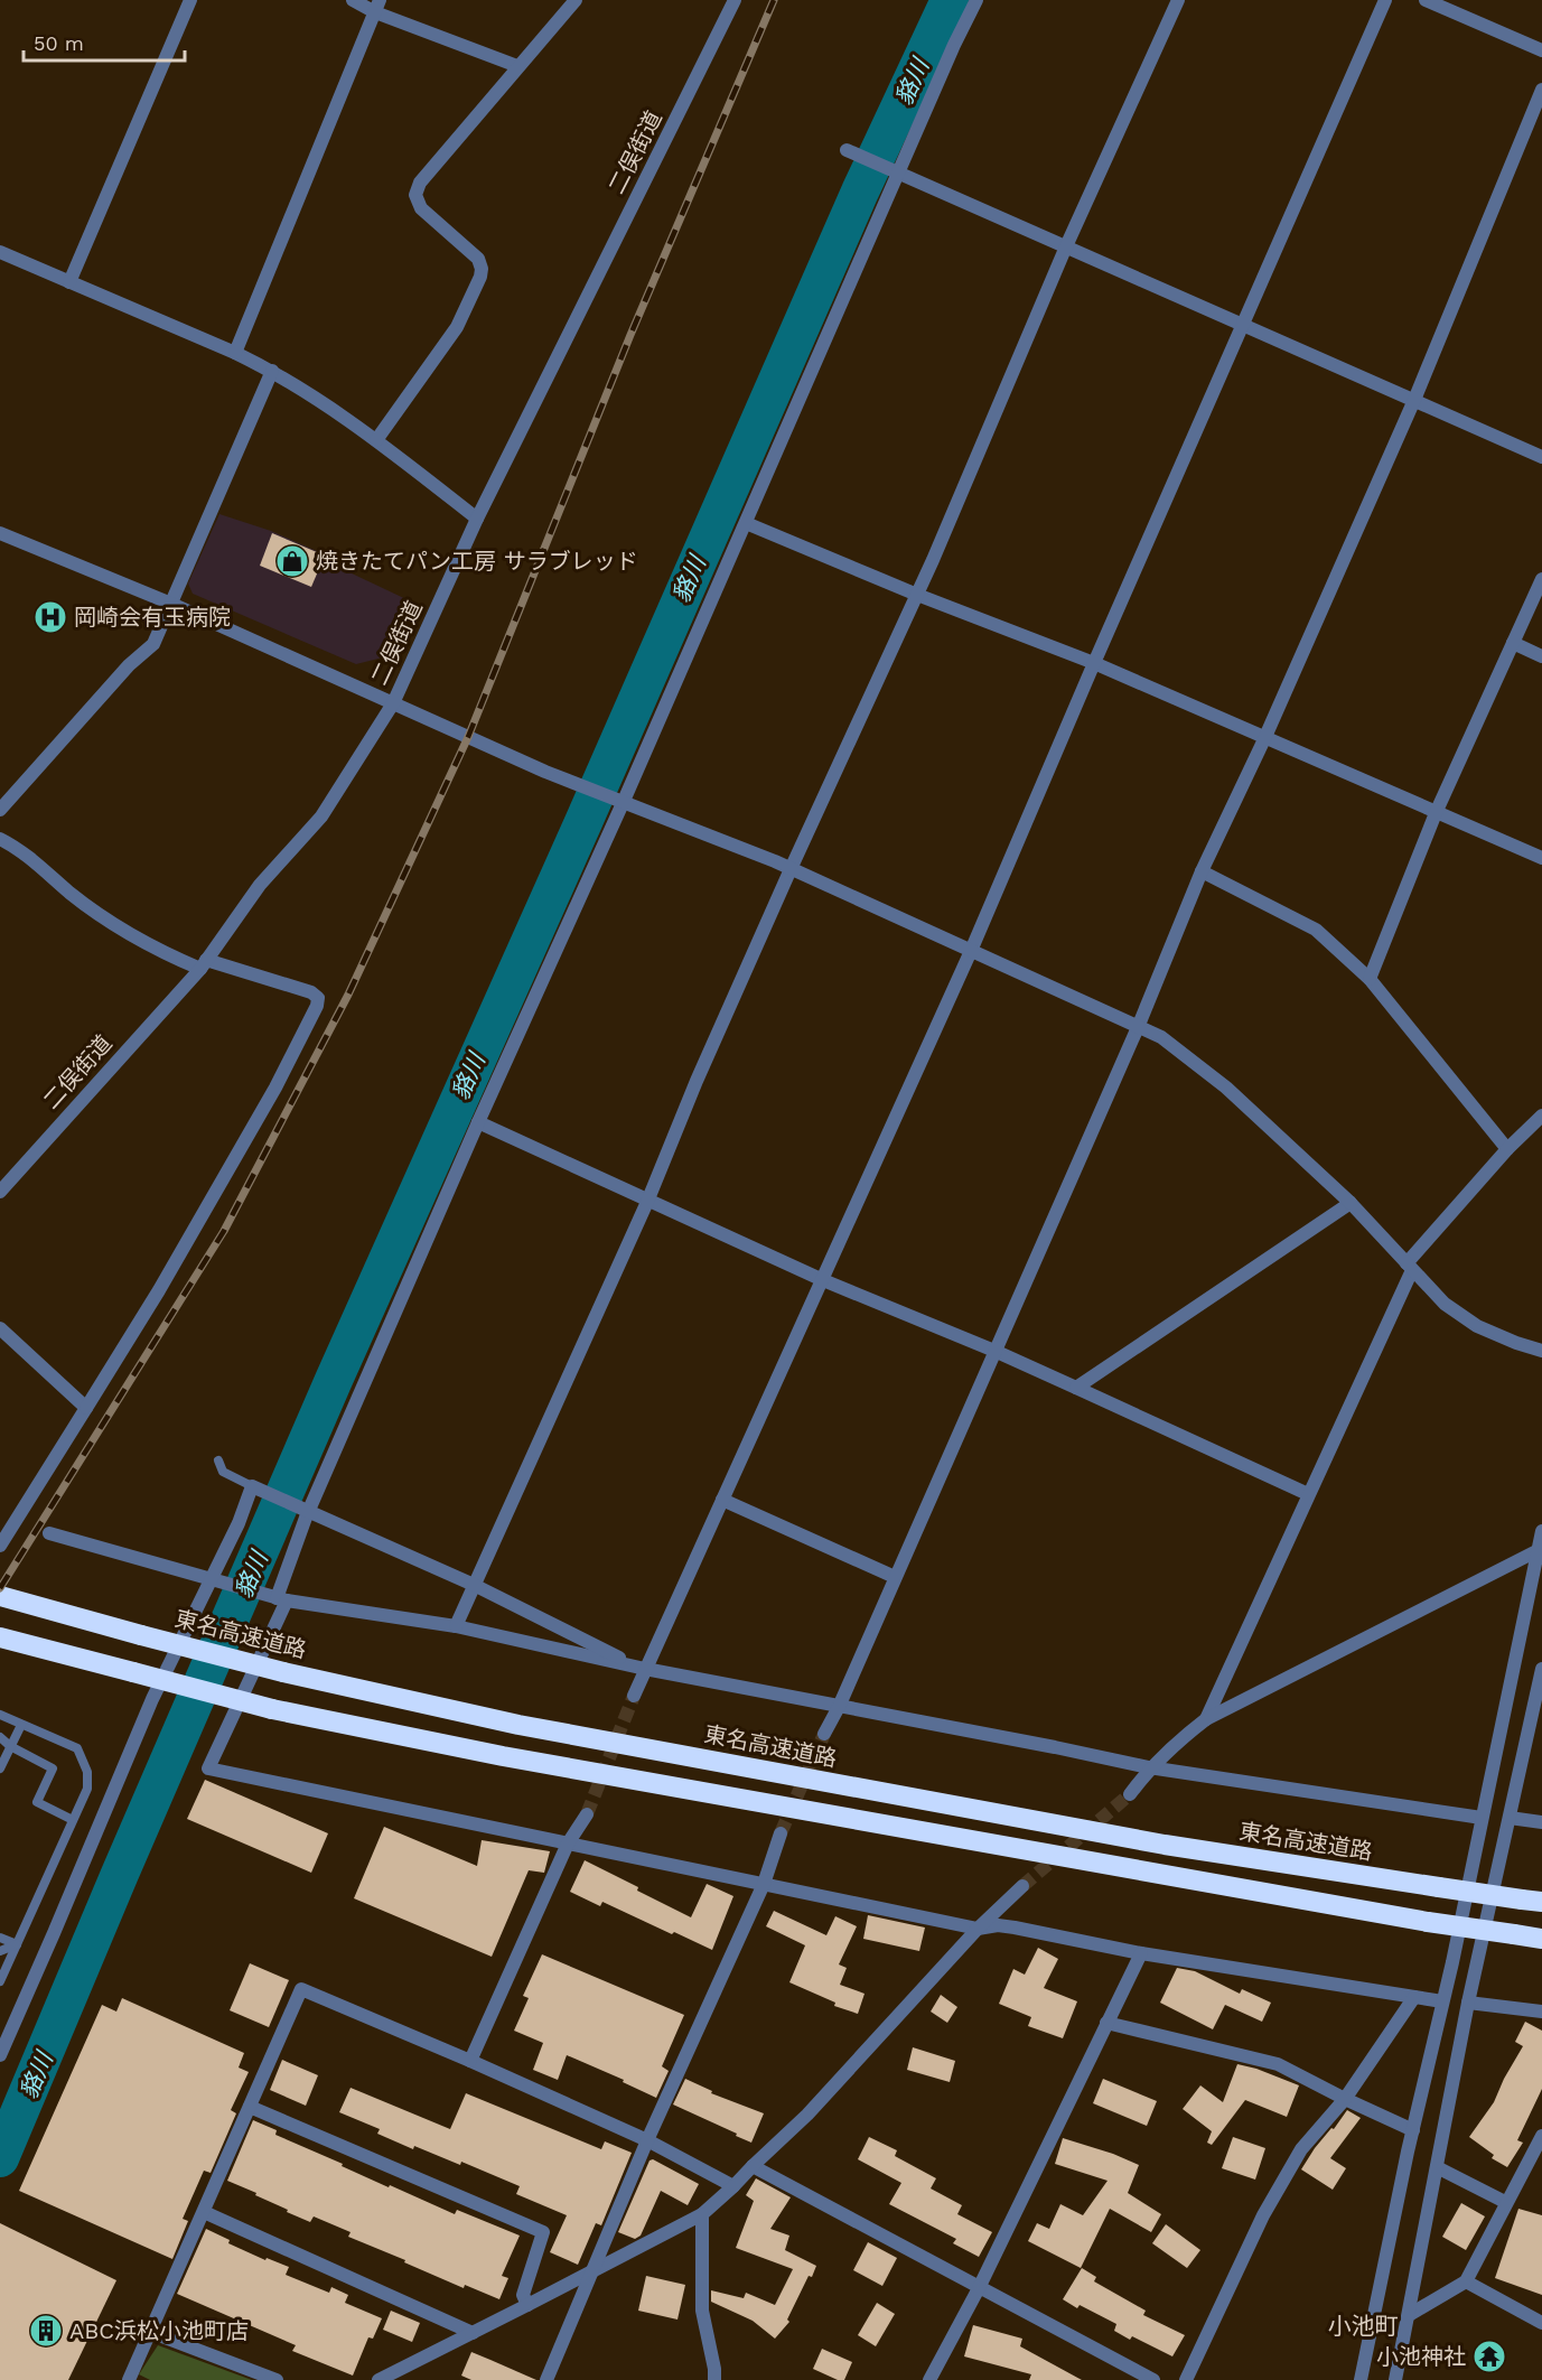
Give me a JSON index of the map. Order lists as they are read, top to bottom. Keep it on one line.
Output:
{"streets":{"highway":["東名高速道路"],"street":["二俣街道"]},"districts":["小池町"],"water":["貉川"],"places":{"shop":["焼きたてパン工房 サラブレッド"],"hospital":["岡崎会有玉病院"],"building":["ABC浜松小池町店"],"temple":["小池神社"]},"scale_bar":"50 m"}
